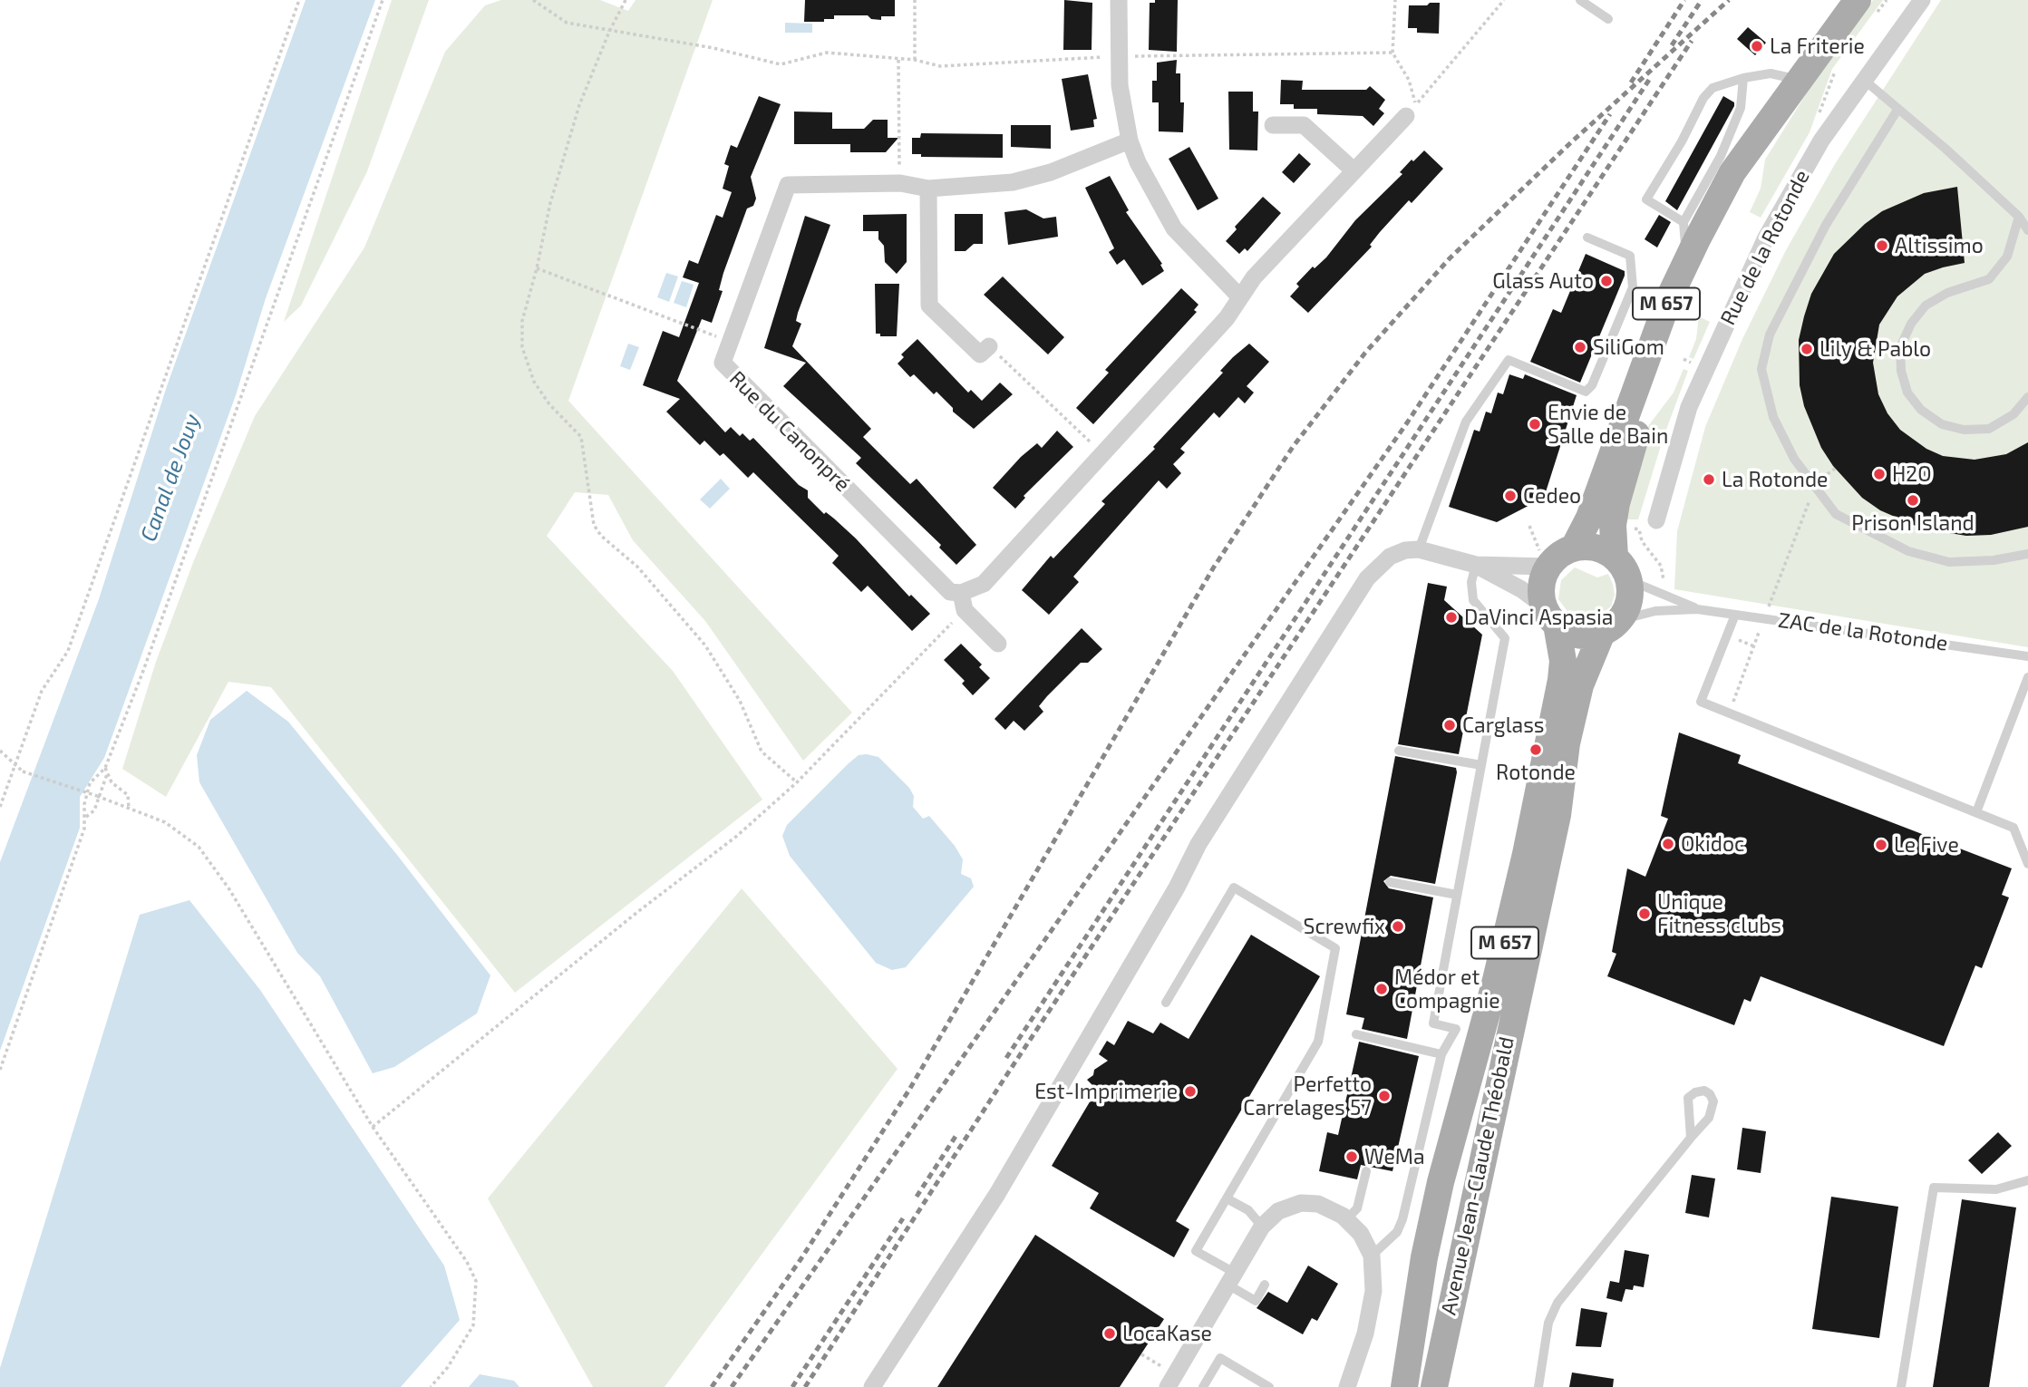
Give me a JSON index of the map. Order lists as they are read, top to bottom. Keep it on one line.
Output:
{"streets":{"main road":["M 657","Avenue Jean-Claude Théobald"],"street":["Rue de la Rotonde","Rue du Canonpré"],"lane":["ZAC de la Rotonde"]},"crossings":[["M 657","ZAC de la Rotonde"],["M 657","Avenue Jean-Claude Théobald"],["ZAC de la Rotonde","Avenue Jean-Claude Théobald"]],"water":["Canal de Jouy"],"places":["La Friterie","Altissimo","Glass Auto","SiliGom","Lily & Pablo","Envie de Salle de Bain","H2O","La Rotonde","Cedeo","Prison Island","DaVinci Aspasia","Carglass","Rotonde","Okidoc","Le Five","Unique Fitness clubs","Screwfix","Médor et Compagnie","Est-Imprimerie","Perfetto Carrelages 57","WeMa","LocaKase"]}
